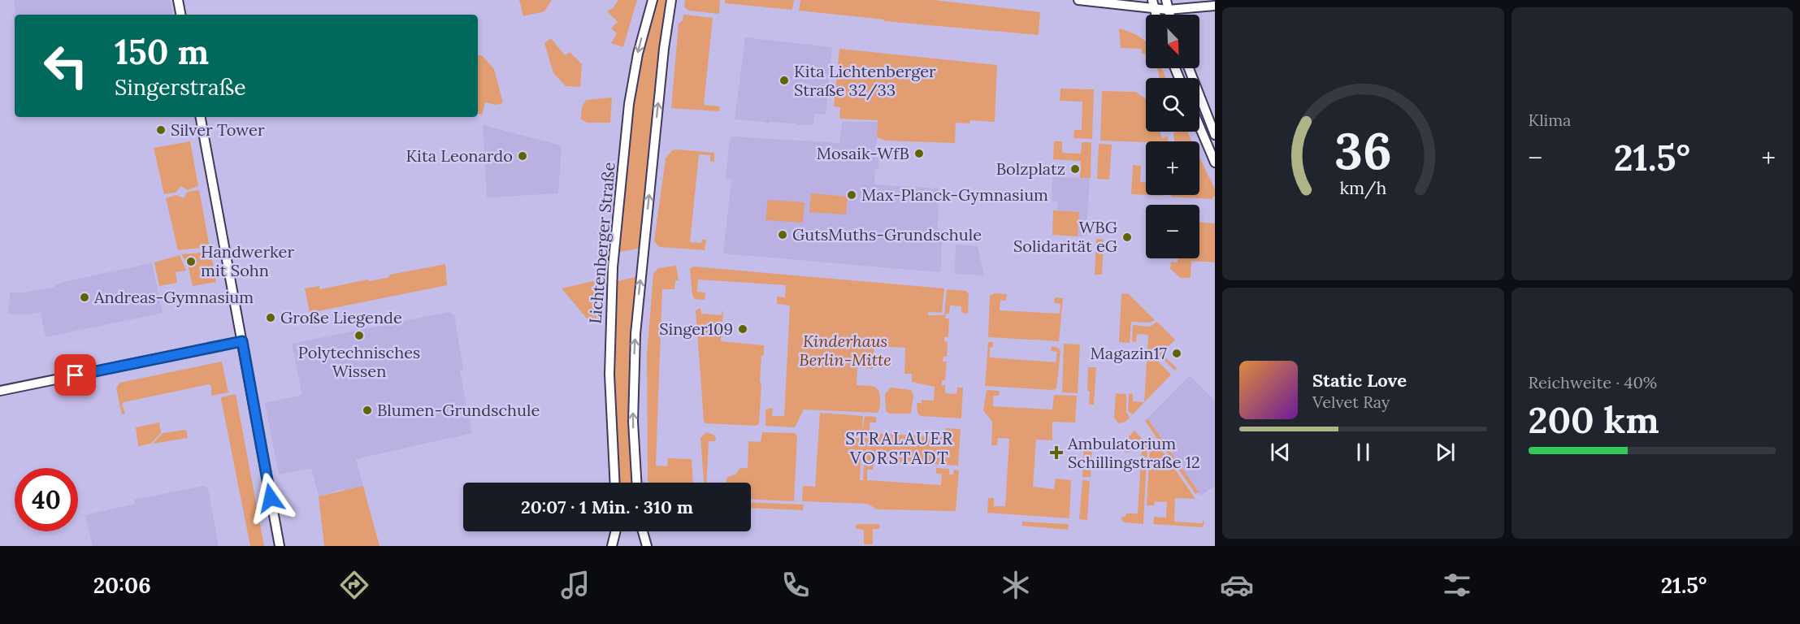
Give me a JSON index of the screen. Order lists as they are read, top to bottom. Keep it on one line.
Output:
{"streets":{"main road":["Lichtenberger Straße"]},"districts":["STRALAUER VORSTADT"],"parks":["Kinderhaus Berlin-Mitte"],"places":{"other":["Kita Lichtenberger Straße 32/33","Silver Tower","Mosaik-WfB","Kita Leonardo","Bolzplatz","Max-Planck-Gymnasium","GutsMuths-Grundschule","WBG Solidarität eG","Handwerker mit Sohn","Andreas-Gymnasium","Große Liegende","Singer109","Polytechnisches Wissen","Magazin17","Blumen-Grundschule"],"health":["Ambulatorium Schillingstraße 12"]},"north":"bottom right","page":{"tile":["Klima",["Reichweite · 40%","200 km"]],"map_buttons":["+","−"],"turn":["150 m","Singerstraße"],"heat":["−","21.5°","+"],"song":["Static Love","Velvet Ray"],"limit":"40","trip":"20:07 · 1 Min. · 310 m","tabs":["20:06","21.5°"],"gauge":["36","km/h"]}}
